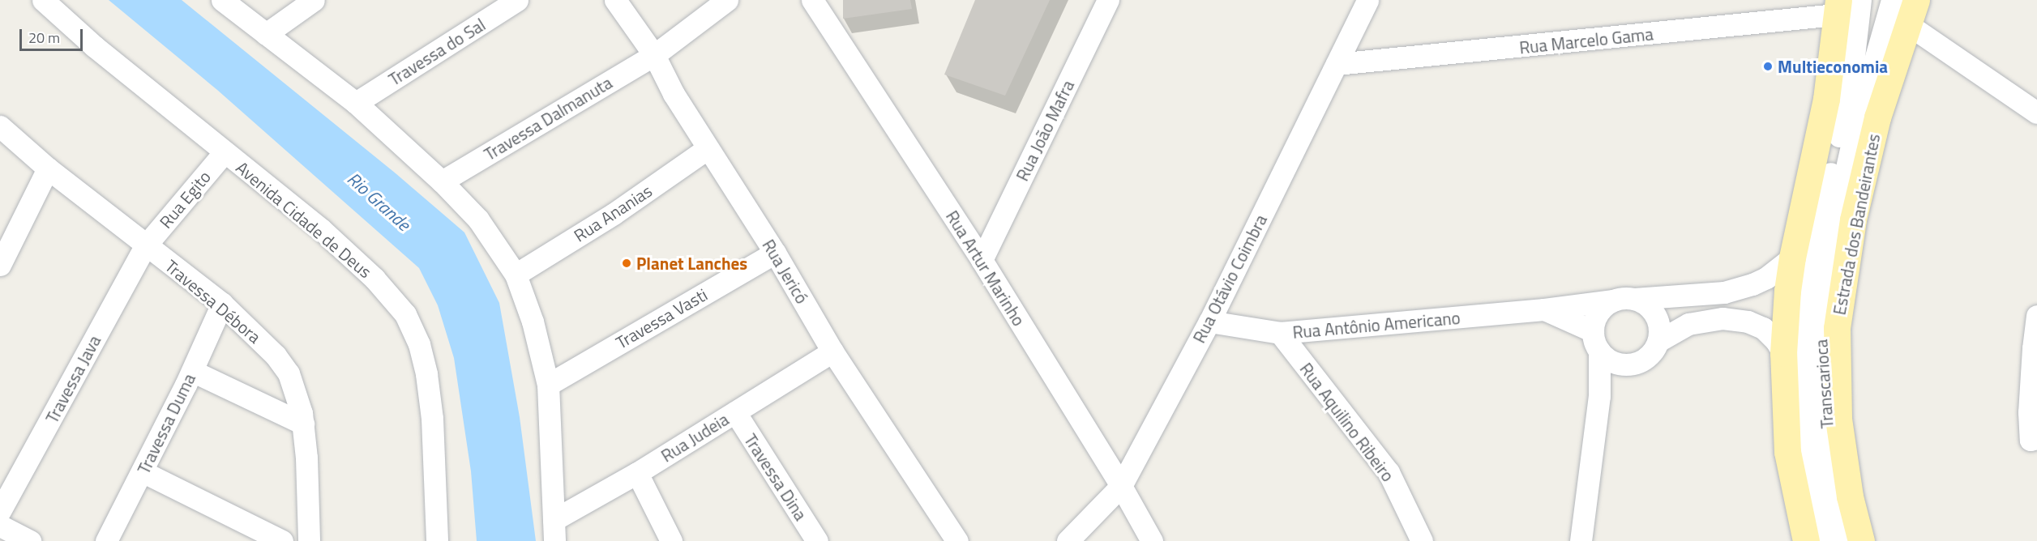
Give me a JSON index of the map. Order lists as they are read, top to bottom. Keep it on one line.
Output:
{"streets":{"main road":["Estrada dos Bandeirantes"],"street":["Rua Marcelo Gama","Travessa do Sal","Travessa Dalmanuta","Rua João Mafra","Rua Egito","Rua Ananias","Avenida Cidade de Deus","Rua Artur Marinho","Rua Jericó","Rua Otávio Coimbra","Travessa Débora","Travessa Vasti","Rua Antônio Americano","Travessa Java","Transcarioca","Rua Aquilino Ribeiro","Travessa Duma","Rua Judeia","Travessa Dina"]},"crossings":[["Rua Marcelo Gama","Rua Otávio Coimbra"],["Travessa Dalmanuta","Rua Jericó"],["Rua João Mafra","Rua Artur Marinho"],["Rua Egito","Avenida Cidade de Deus"],["Rua Egito","Travessa Débora"],["Rua Egito","Travessa Java"],["Rua Ananias","Rua Jericó"],["Rua Artur Marinho","Rua Otávio Coimbra"],["Rua Jericó","Travessa Vasti"],["Rua Jericó","Rua Judeia"],["Rua Otávio Coimbra","Rua Antônio Americano"],["Travessa Débora","Travessa Java"],["Travessa Débora","Travessa Duma"],["Rua Antônio Americano","Rua Aquilino Ribeiro"],["Rua Judeia","Travessa Dina"]],"water":["Rio Grande"],"places":["Multieconomia","Planet Lanches"],"scale_bar":"20 m"}
